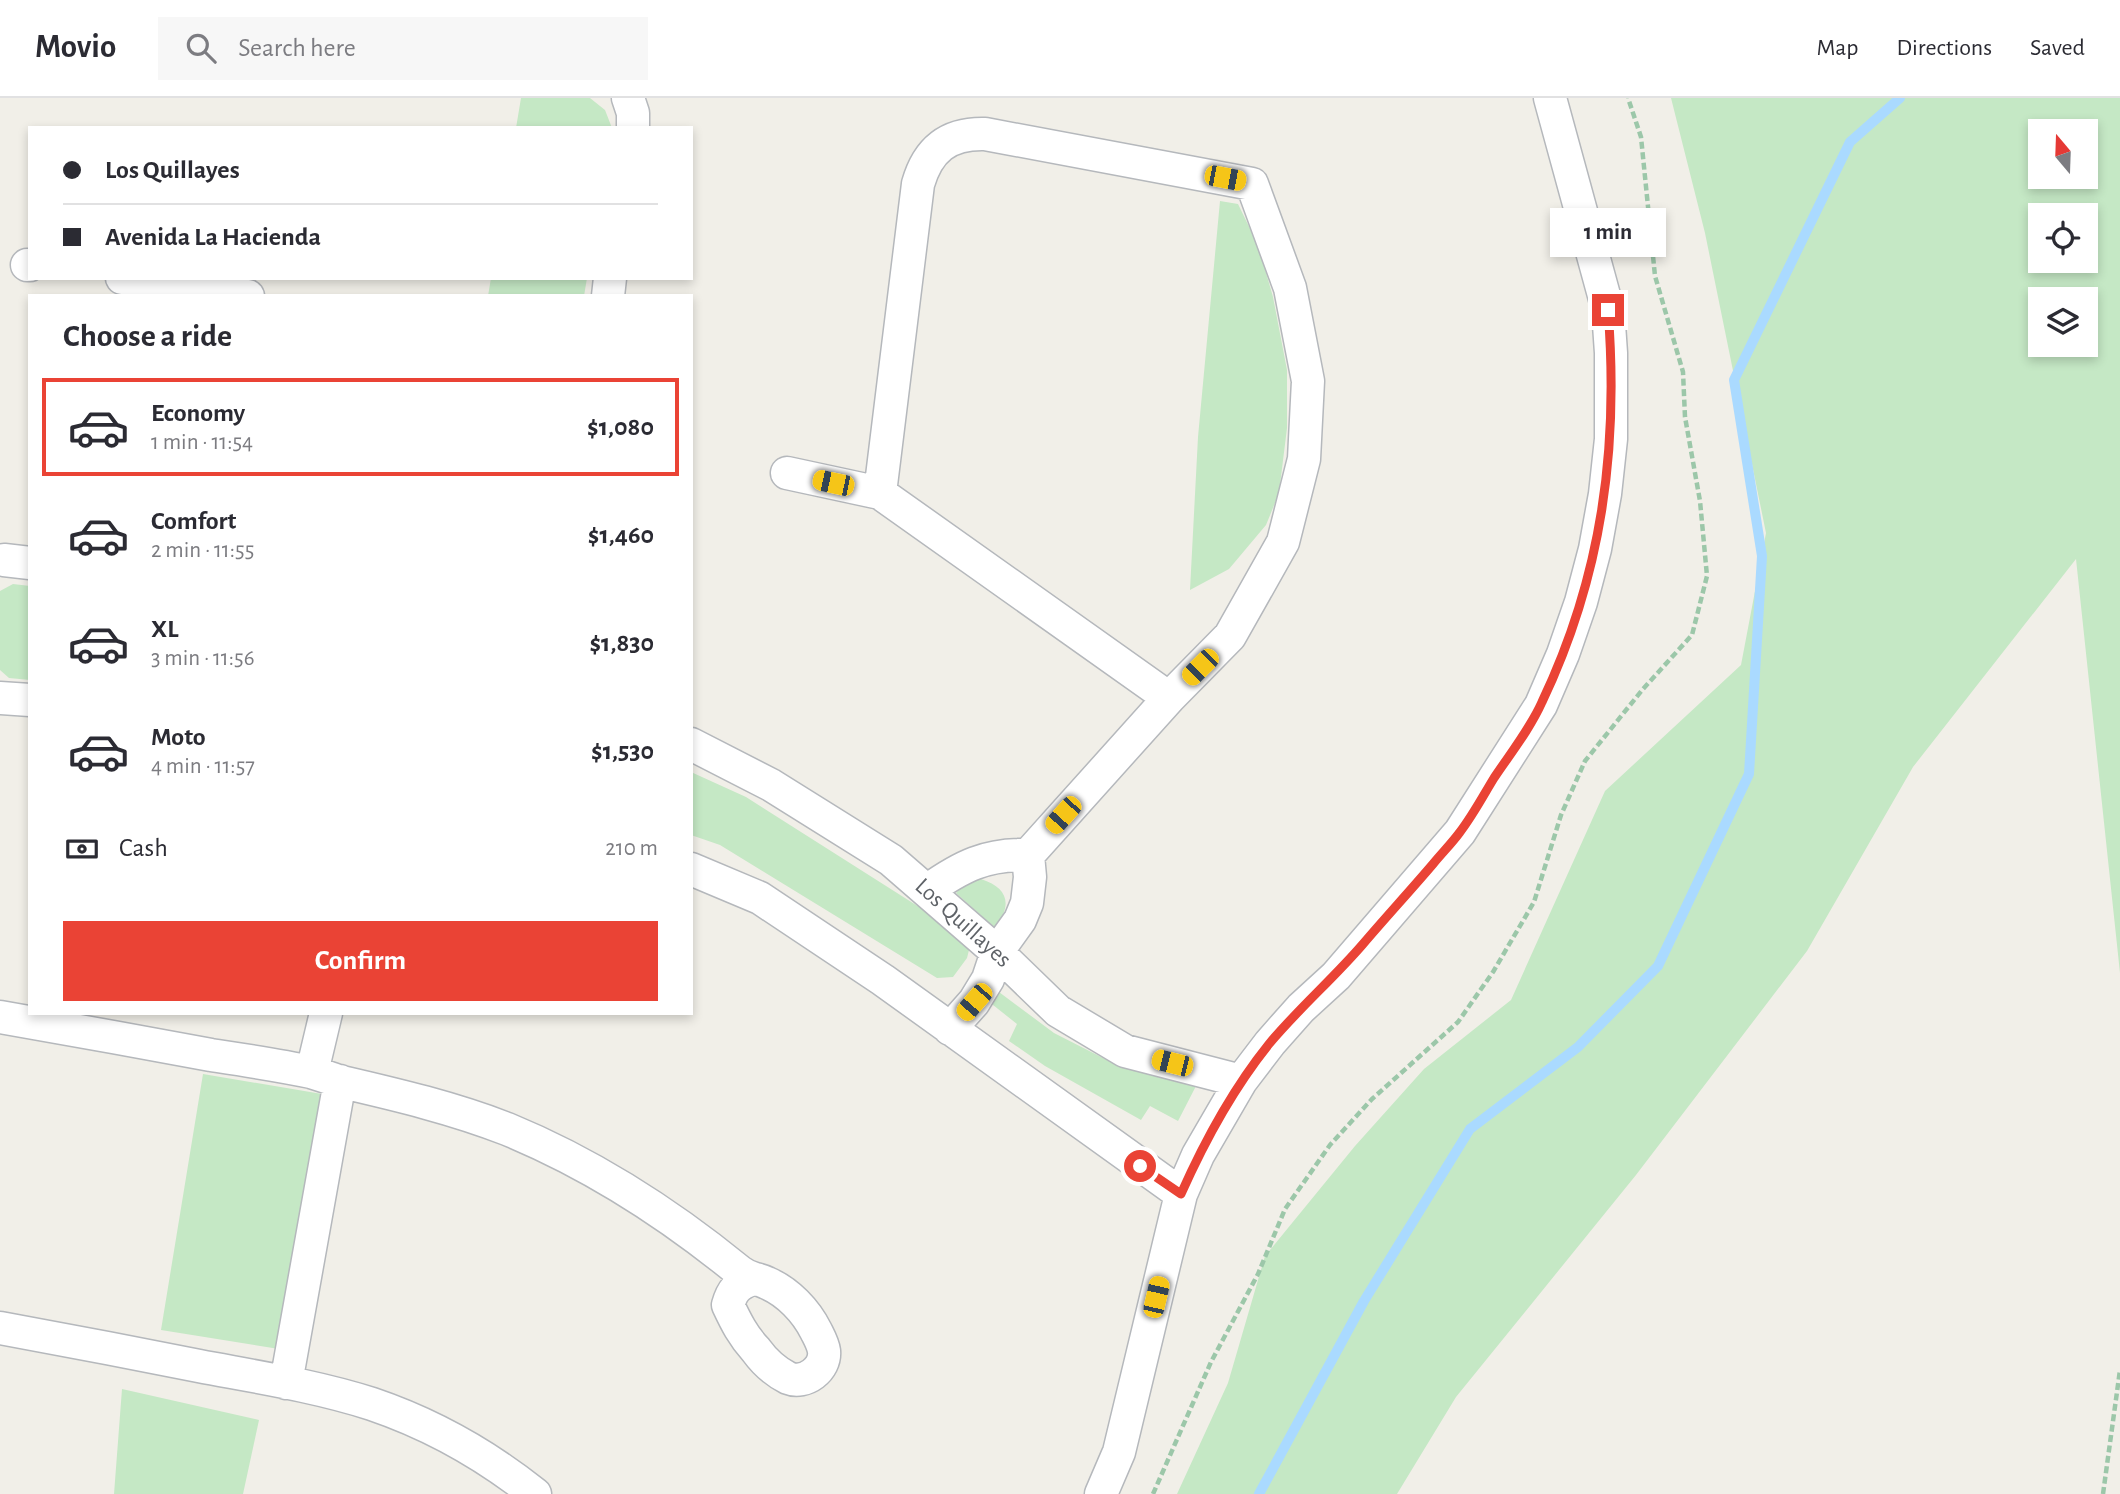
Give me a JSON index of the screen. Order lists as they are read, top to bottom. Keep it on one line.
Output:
{"streets":{"street":["Los Quillayes"]},"north":"top","page":{"header":"Movio","search":"Search here","nav":["Map","Directions","Saved"],"banner":["Los Quillayes","Avenida La Hacienda"],"bubble":"1 min","heading":"Choose a ride","list":[{"name":"Economy","note":"1 min · 11:54","value":"$1,080"},{"name":"Comfort","note":"2 min · 11:55","value":"$1,460"},{"name":"XL","note":"3 min · 11:56","value":"$1,830"},{"name":"Moto","note":"4 min · 11:57","value":"$1,530"}],"pay":["Cash","210 m"],"buttons":"Confirm"}}
